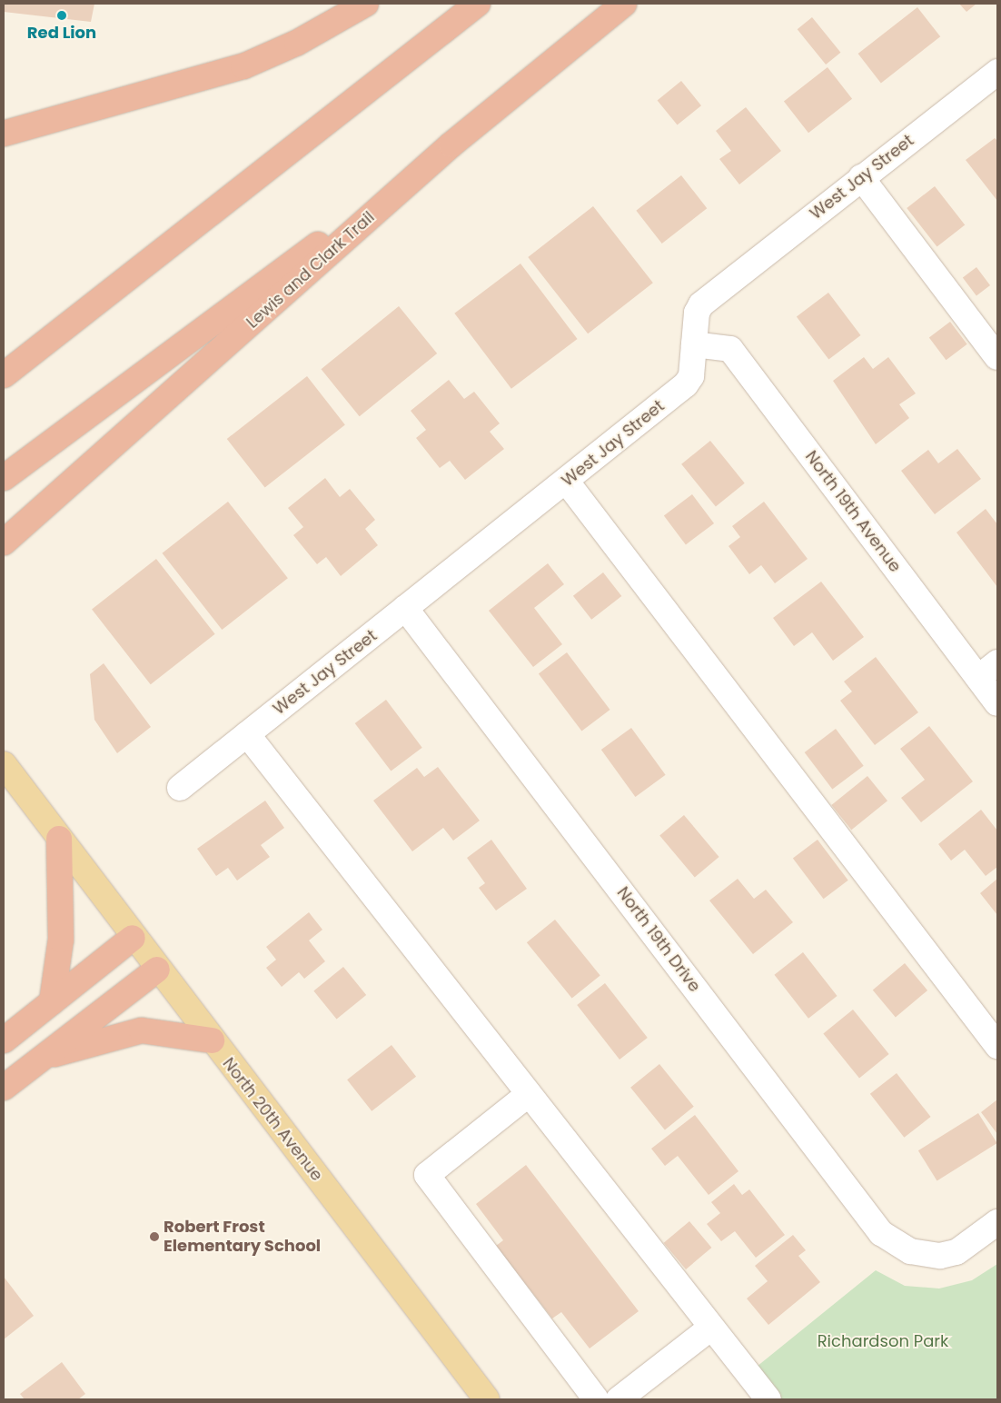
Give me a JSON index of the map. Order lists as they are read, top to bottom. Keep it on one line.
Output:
{"streets":{"highway":["Lewis and Clark Trail"],"main road":["North 20th Avenue"],"street":["West Jay Street","North 19th Avenue","North 19th Drive"]},"crossings":[["West Jay Street","North 19th Avenue"],["West Jay Street","North 19th Drive"]],"parks":["Richardson Park"],"places":["Red Lion","Robert Frost Elementary School"]}
